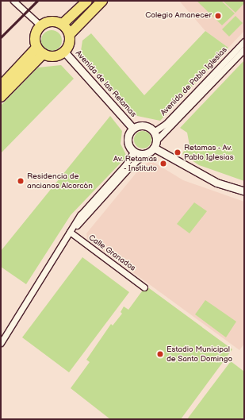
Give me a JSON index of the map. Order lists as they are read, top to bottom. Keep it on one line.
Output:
{"streets":{"street":["Avenida de Pablo Iglesias","Avenida de las Retamas","Calle Granados"]},"crossings":[["Avenida de Pablo Iglesias","Avenida de las Retamas"]],"places":["Colegio Amanecer","Retamas - Av. Pablo Iglesias","Av. Retamas - Instituto","Residencia de ancianos Alcorcón","Estadio Municipal de Santo Domingo"]}
